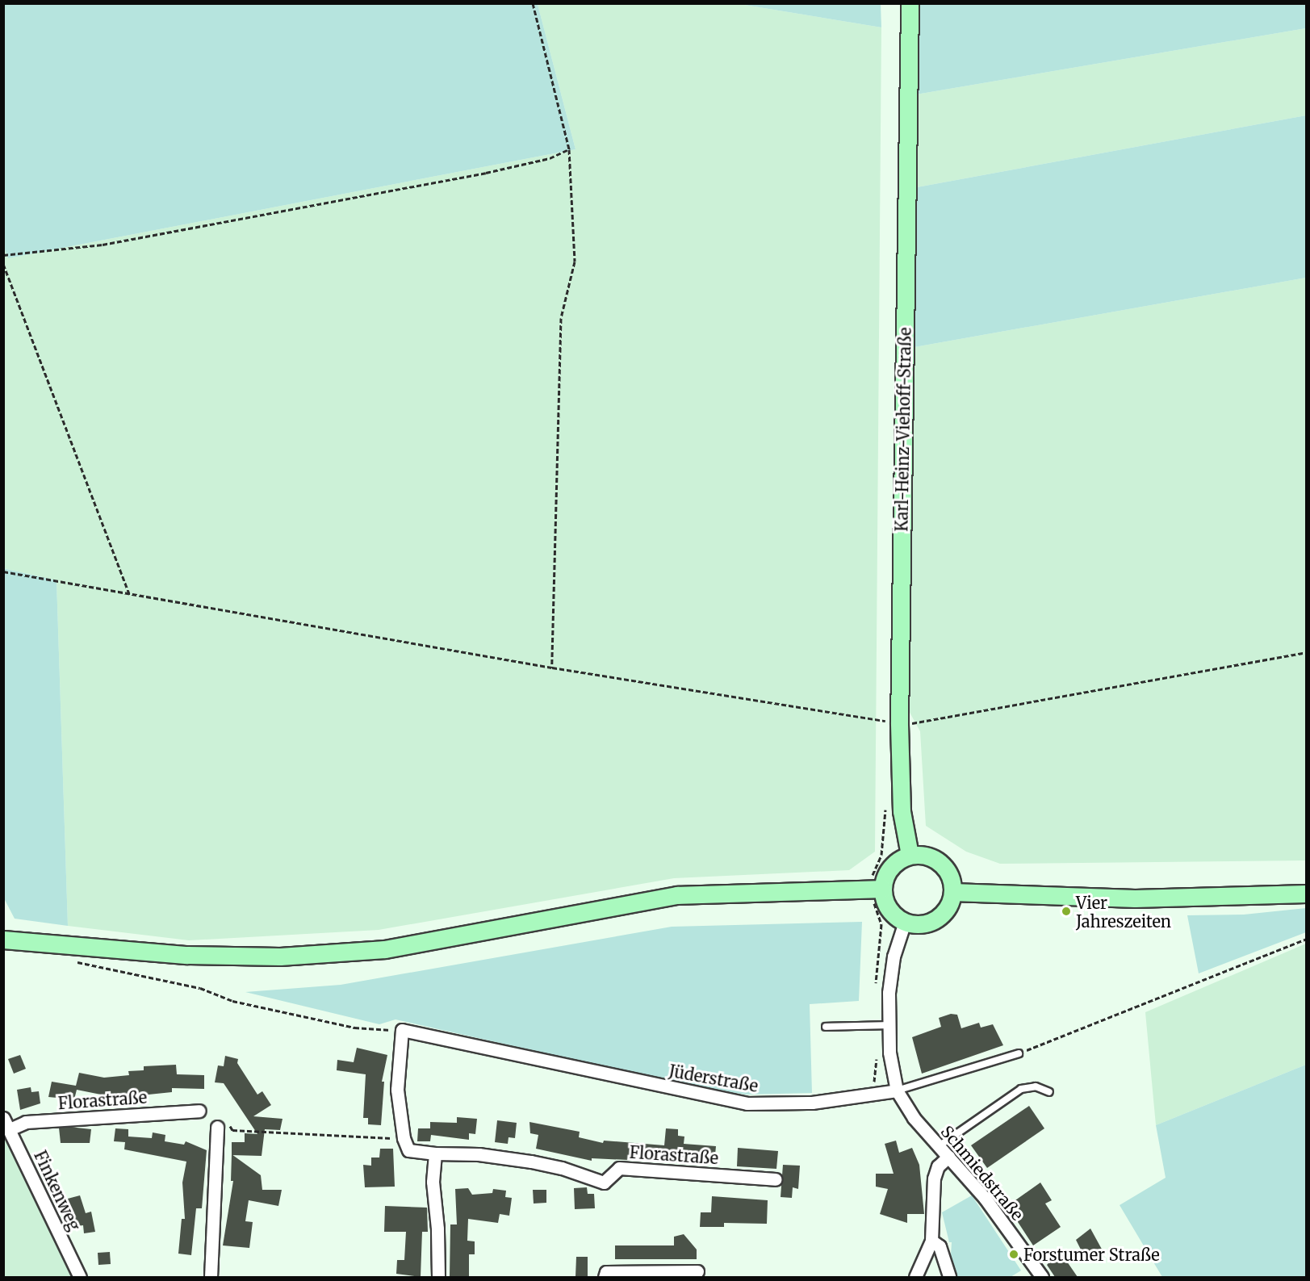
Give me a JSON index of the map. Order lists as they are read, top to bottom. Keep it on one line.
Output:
{"streets":{"main road":["Karl-Heinz-Viehoff-Straße"],"street":["Jüderstraße","Florastraße","Schmiedstraße","Finkenweg"]},"crossings":[["Jüderstraße","Schmiedstraße"],["Florastraße","Finkenweg"]],"places":["Vier Jahreszeiten","Forstumer Straße"]}
